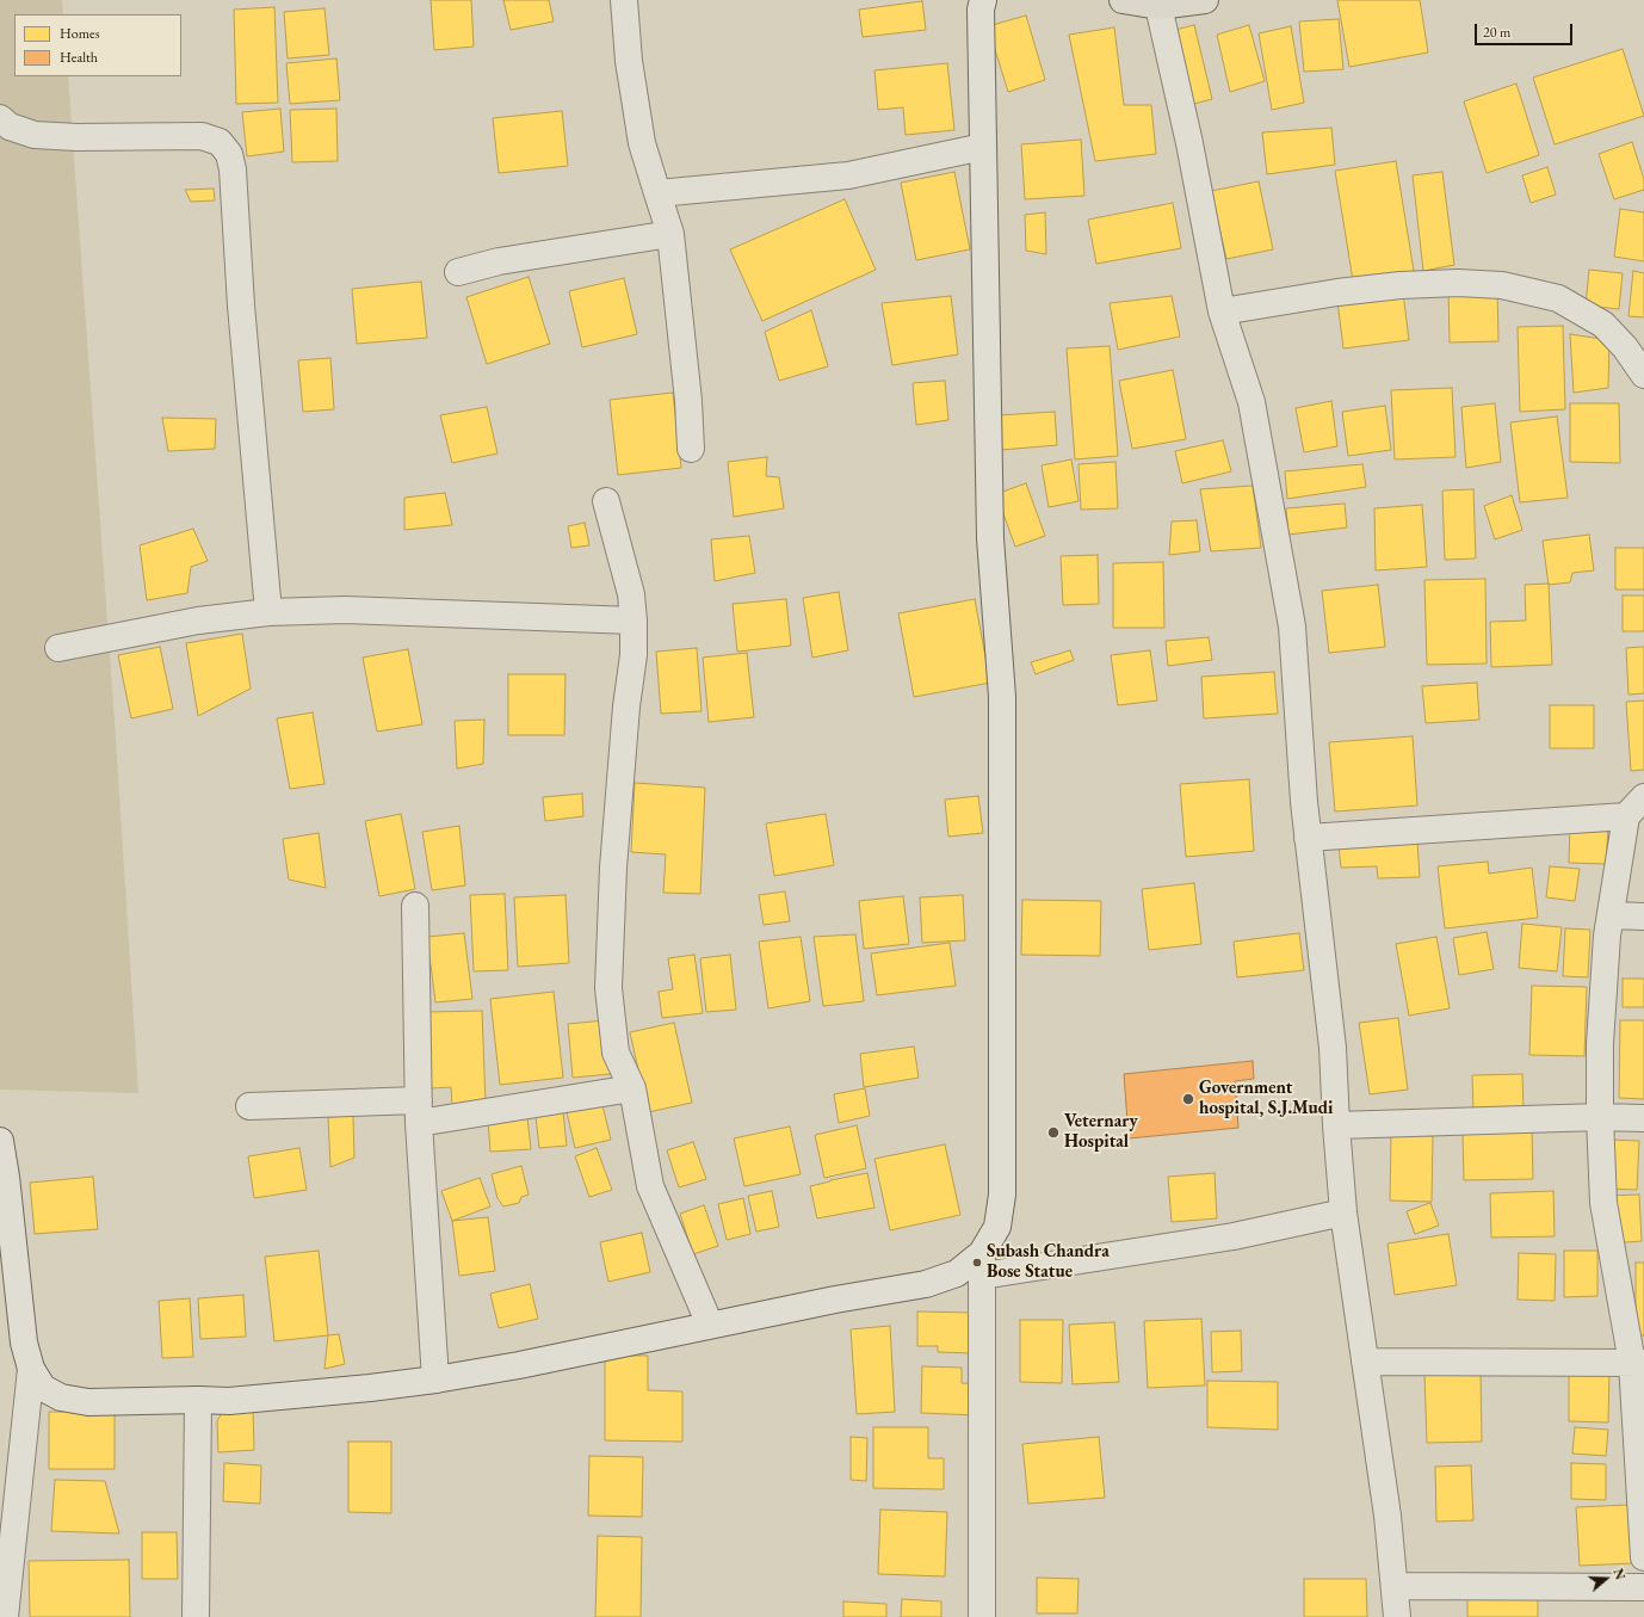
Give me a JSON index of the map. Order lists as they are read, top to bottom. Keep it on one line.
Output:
{"places":["Government hospital, S.J.Mudi","Veternary Hospital","Subash Chandra Bose Statue"],"legend":["Homes","Health"],"scale_bar":"20 m","north":"right"}
